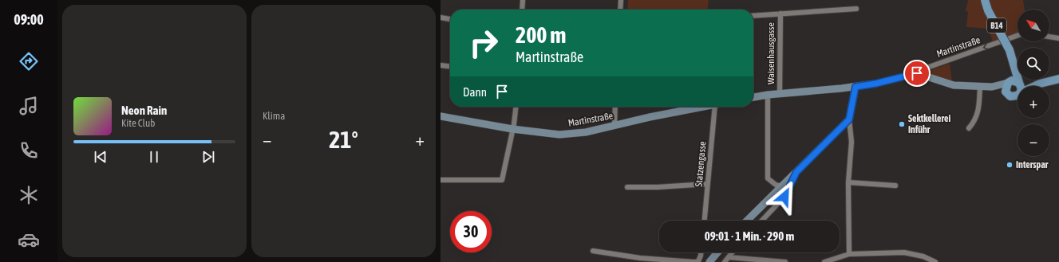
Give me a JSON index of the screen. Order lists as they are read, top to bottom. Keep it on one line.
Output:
{"streets":{"main road":["B14","Martinstraße"],"street":["Waisenhausgasse","Statzengasse"]},"crossings":[["Martinstraße","Waisenhausgasse"]],"places":["Sektkellerei Inführ","Interspar"],"north":"top left","page":{"tabs":"09:00","tile":"Klima","map_buttons":["+","−"],"turn":["200 m","Martinstraße"],"then":"Dann","song":["Neon Rain","Kite Club"],"heat":["−","21°","+"],"limit":"30","trip":"09:01 · 1 Min. · 290 m"}}
